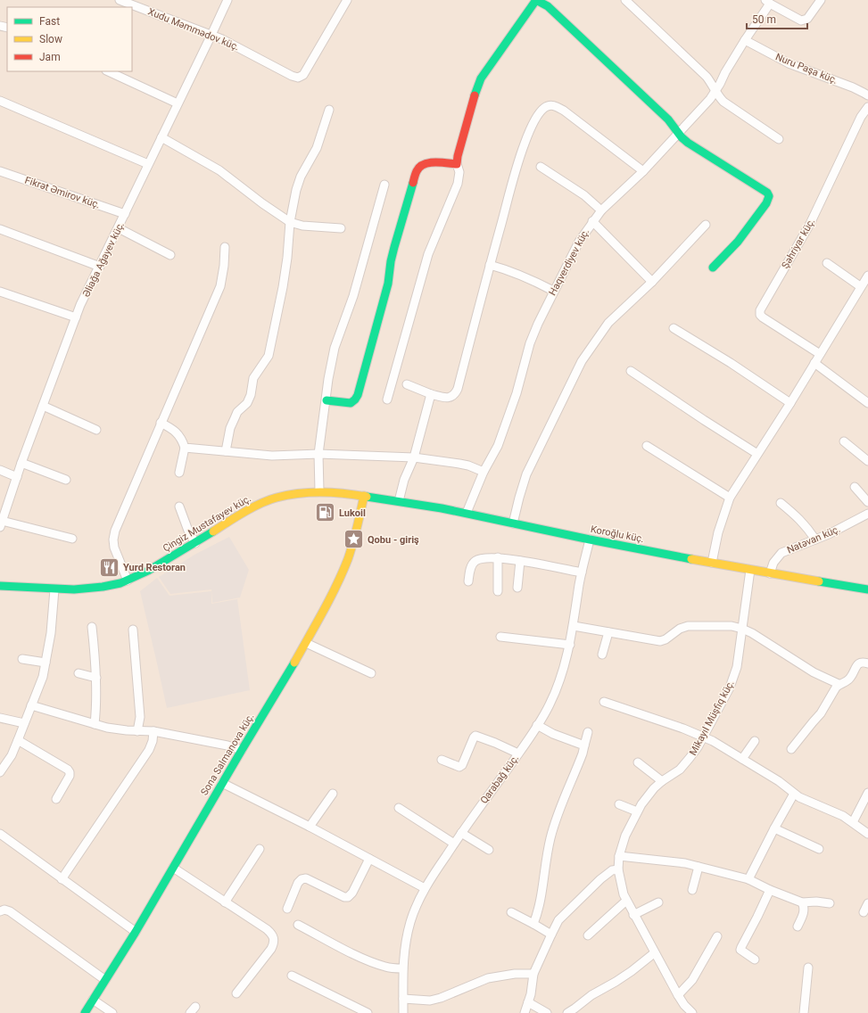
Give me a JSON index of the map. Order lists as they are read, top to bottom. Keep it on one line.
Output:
{"streets":{"street":["Xudu Məmmədov küç.","Nuru Paşa küç.","Fikrət Əmirov küç.","Şəhriyar küç.","Əliağa Ağayev küç.","Haqverdiyev küç.","Çingiz Mustafayev küç.","Koroğlu küç.","Natəvan küç.","Mikayıl Müşfiq küç.","Sona Salmanova küç.","Qarabağ küç."]},"crossings":[["Xudu Məmmədov küç.","Əliağa Ağayev küç."],["Nuru Paşa küç.","Haqverdiyev küç."],["Fikrət Əmirov küç.","Əliağa Ağayev küç."],["Haqverdiyev küç.","Koroğlu küç."],["Çingiz Mustafayev küç.","Koroğlu küç."],["Çingiz Mustafayev küç.","Sona Salmanova küç."],["Koroğlu küç.","Natəvan küç."],["Koroğlu küç.","Mikayıl Müşfiq küç."],["Koroğlu küç.","Sona Salmanova küç."],["Koroğlu küç.","Qarabağ küç."]],"places":{"fuel station":["Lukoil"],"place":["Qobu - giriş"],"restaurant":["Yurd Restoran"]},"legend":["Fast","Slow","Jam"],"scale_bar":"50 m"}
